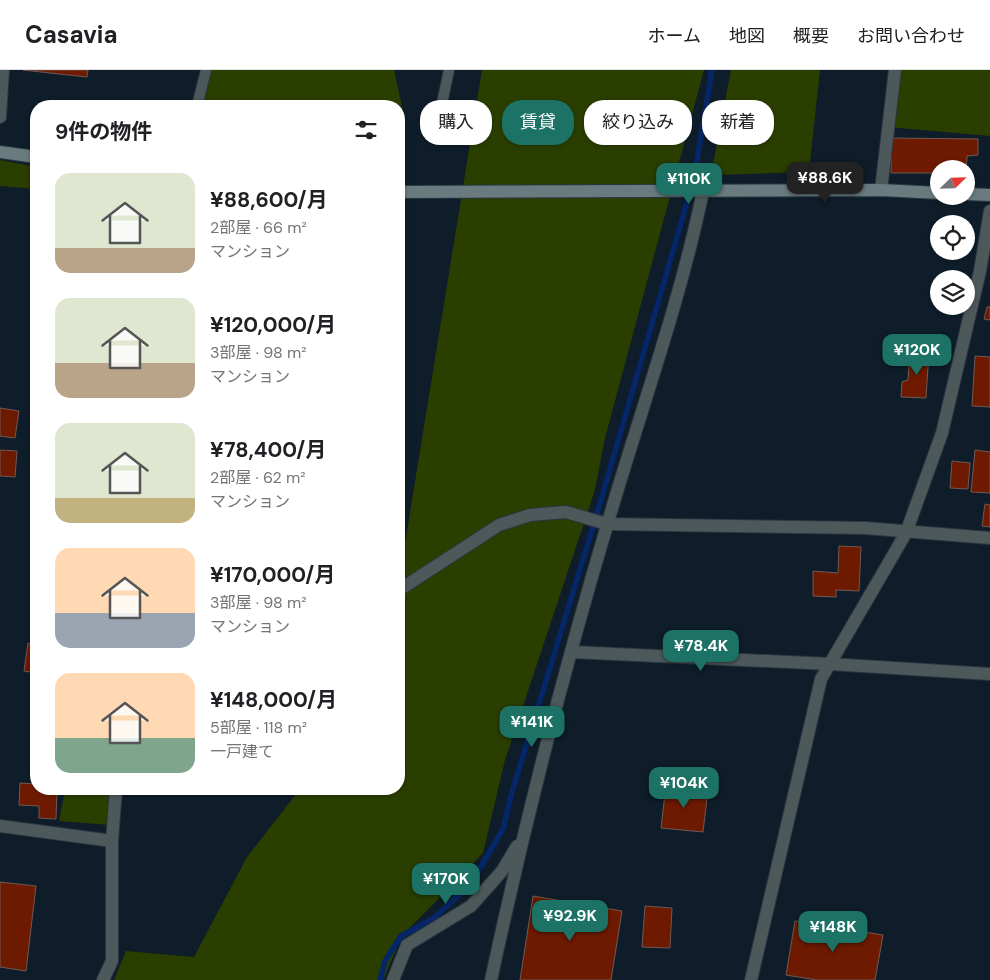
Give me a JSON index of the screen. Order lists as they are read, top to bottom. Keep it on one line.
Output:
{"north":"top right","page":{"header":"Casavia","nav":["ホーム","地図","概要","お問い合わせ"],"chip":["購入","賃貸","絞り込み","新着"],"heading":"9件の物件","list":[{"name":"¥88,600/月","note":"2部屋 · 66 m² · マンション"},{"name":"¥120,000/月","note":"3部屋 · 98 m² · マンション"},{"name":"¥78,400/月","note":"2部屋 · 62 m² · マンション"},{"name":"¥170,000/月","note":"3部屋 · 98 m² · マンション"},{"name":"¥148,000/月","note":"5部屋 · 118 m² · 一戸建て"}],"price":["¥88.6K","¥110K","¥120K","¥78.4K","¥141K","¥104K","¥170K","¥92.9K","¥148K"]}}
